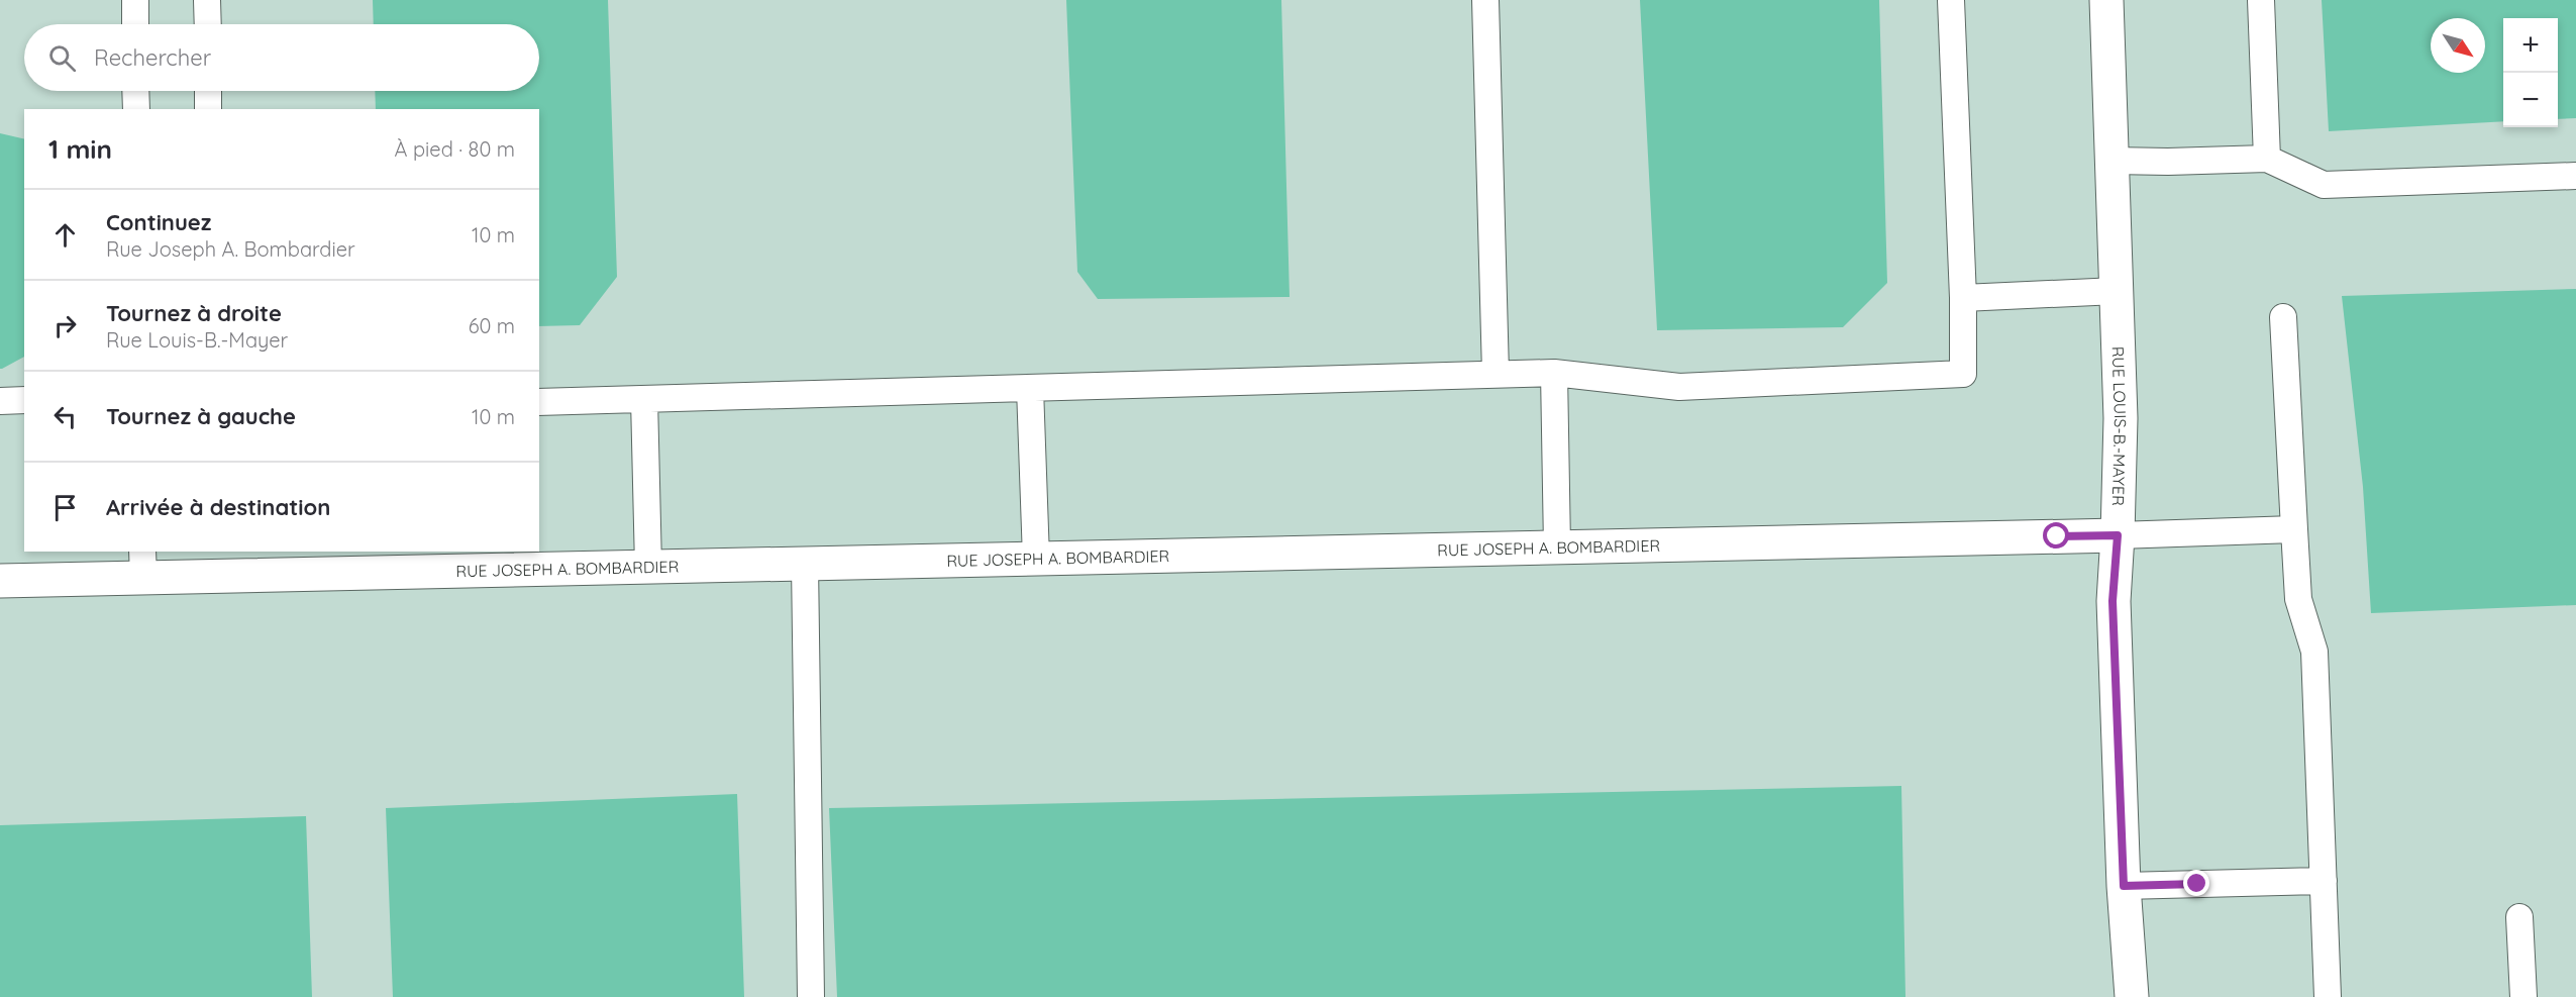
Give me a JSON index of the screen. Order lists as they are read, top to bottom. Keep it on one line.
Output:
{"streets":{"street":["RUE LOUIS-B.-MAYER","RUE JOSEPH A. BOMBARDIER"]},"crossings":[["RUE LOUIS-B.-MAYER","RUE JOSEPH A. BOMBARDIER"]],"north":"bottom right","page":{"map_buttons":["+","−"],"search":"Rechercher","heading":["1 min","À pied · 80 m"],"list":[["Continuez","Rue Joseph A. Bombardier","10 m"],["Tournez à droite","Rue Louis-B.-Mayer","60 m"],["Tournez à gauche","10 m"],"Arrivée à destination"]}}
